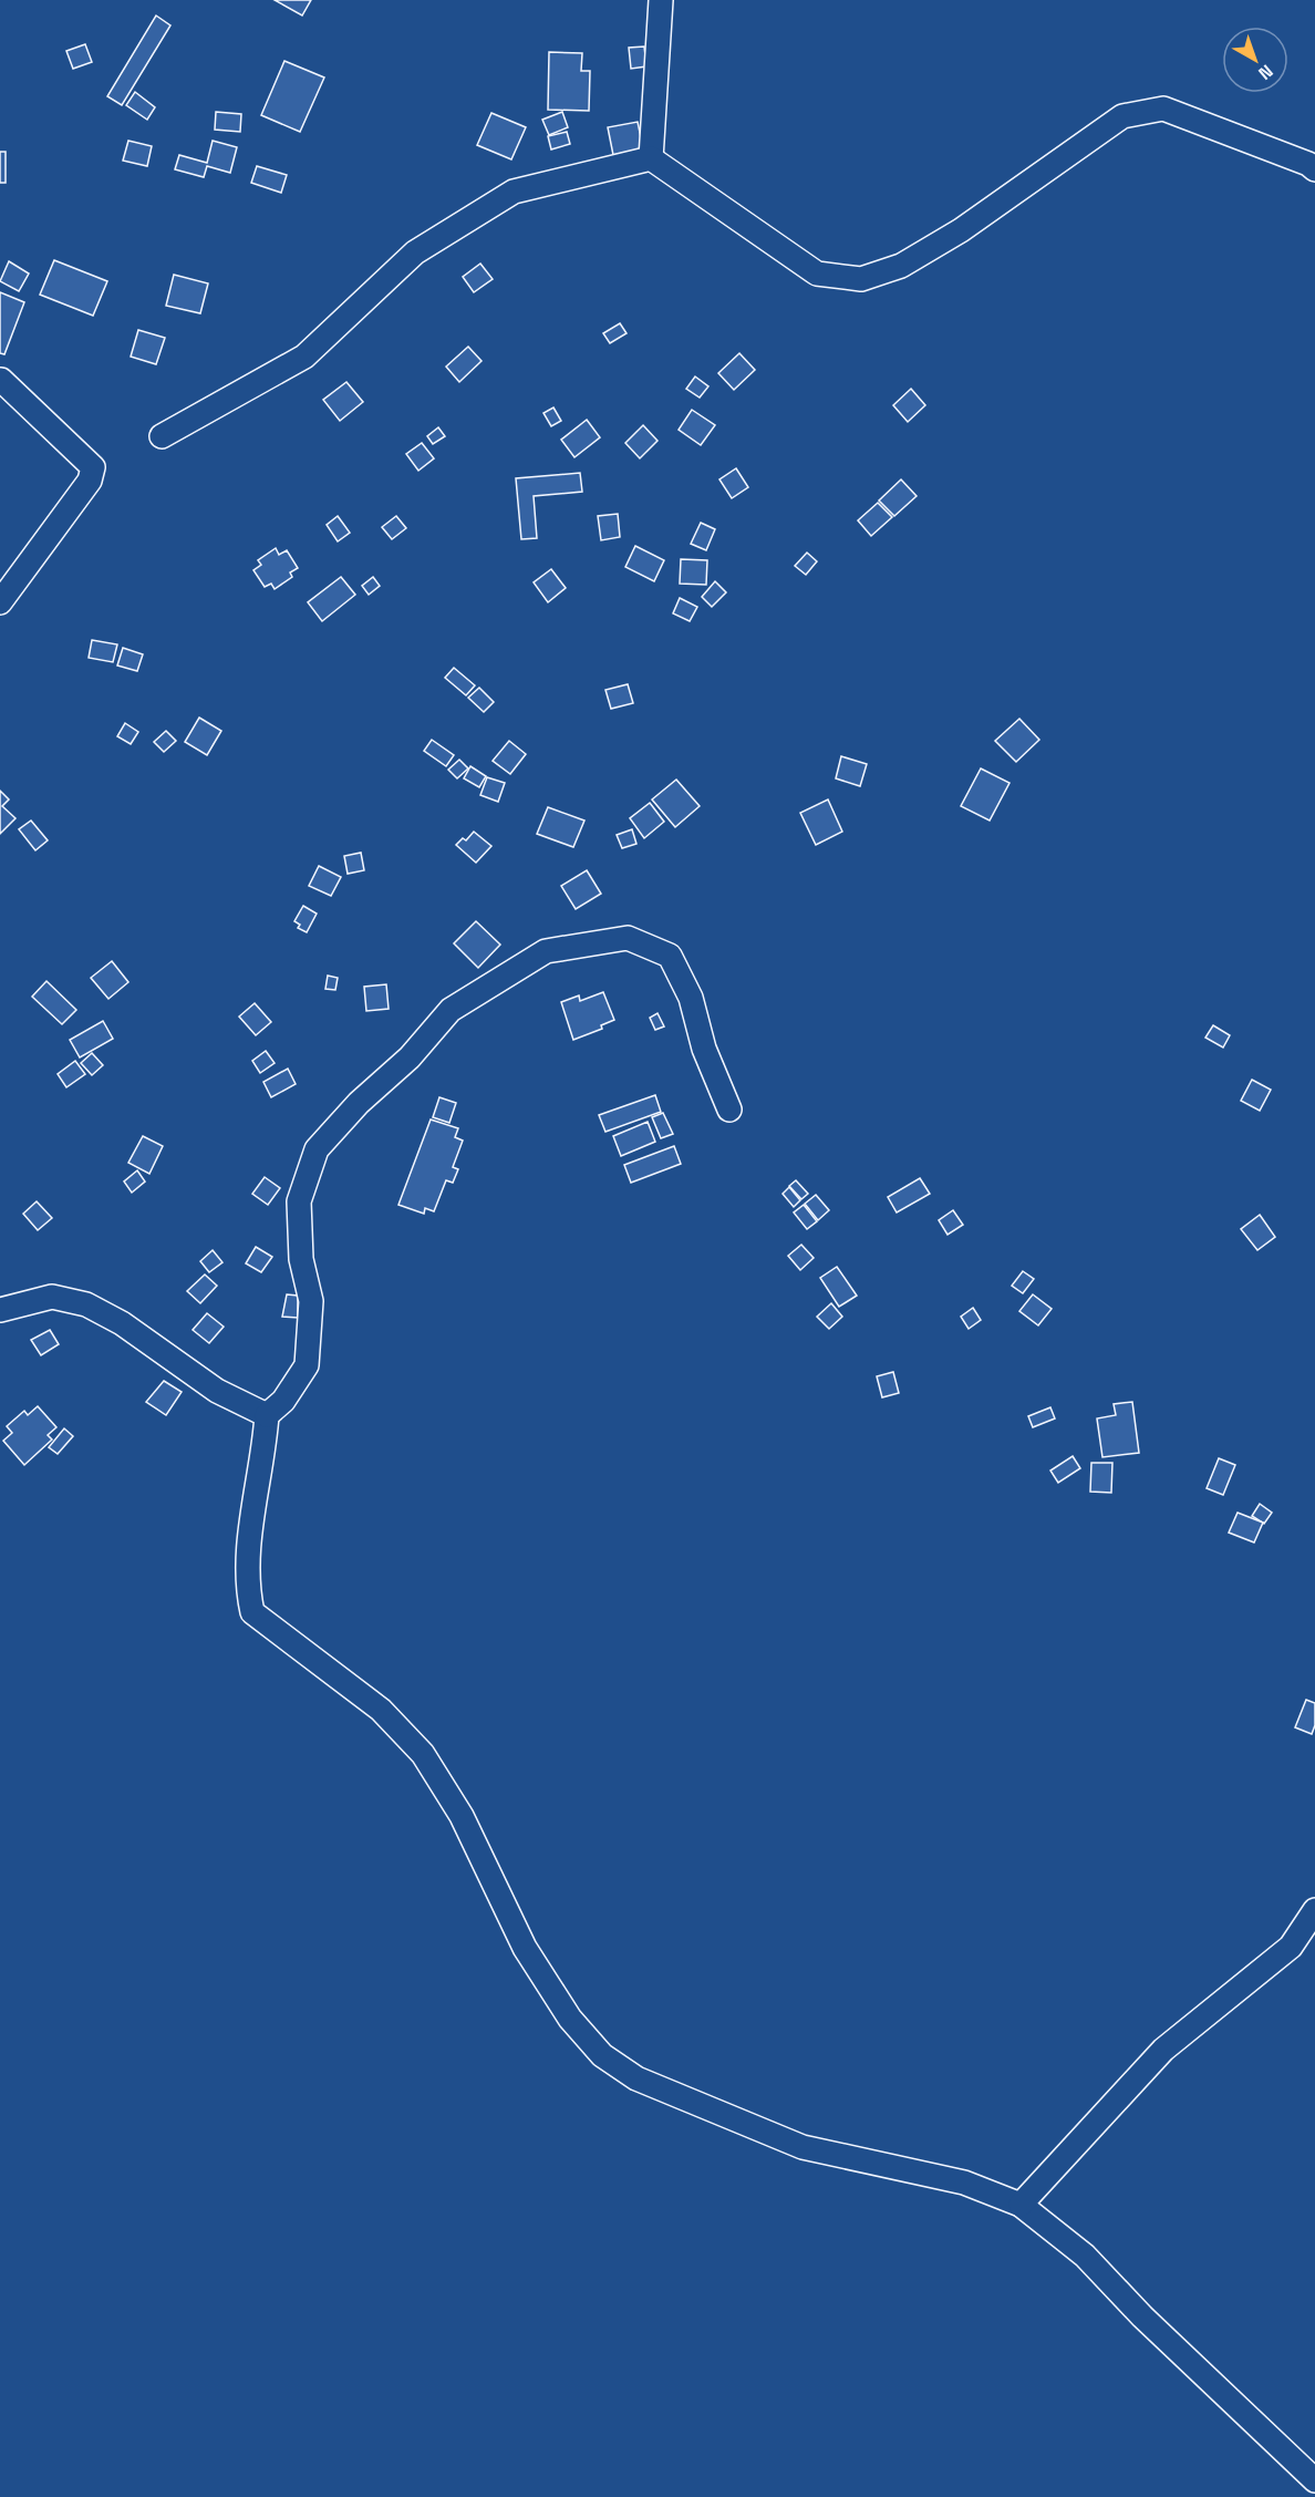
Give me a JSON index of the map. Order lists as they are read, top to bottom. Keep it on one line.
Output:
{"north":"bottom right"}
